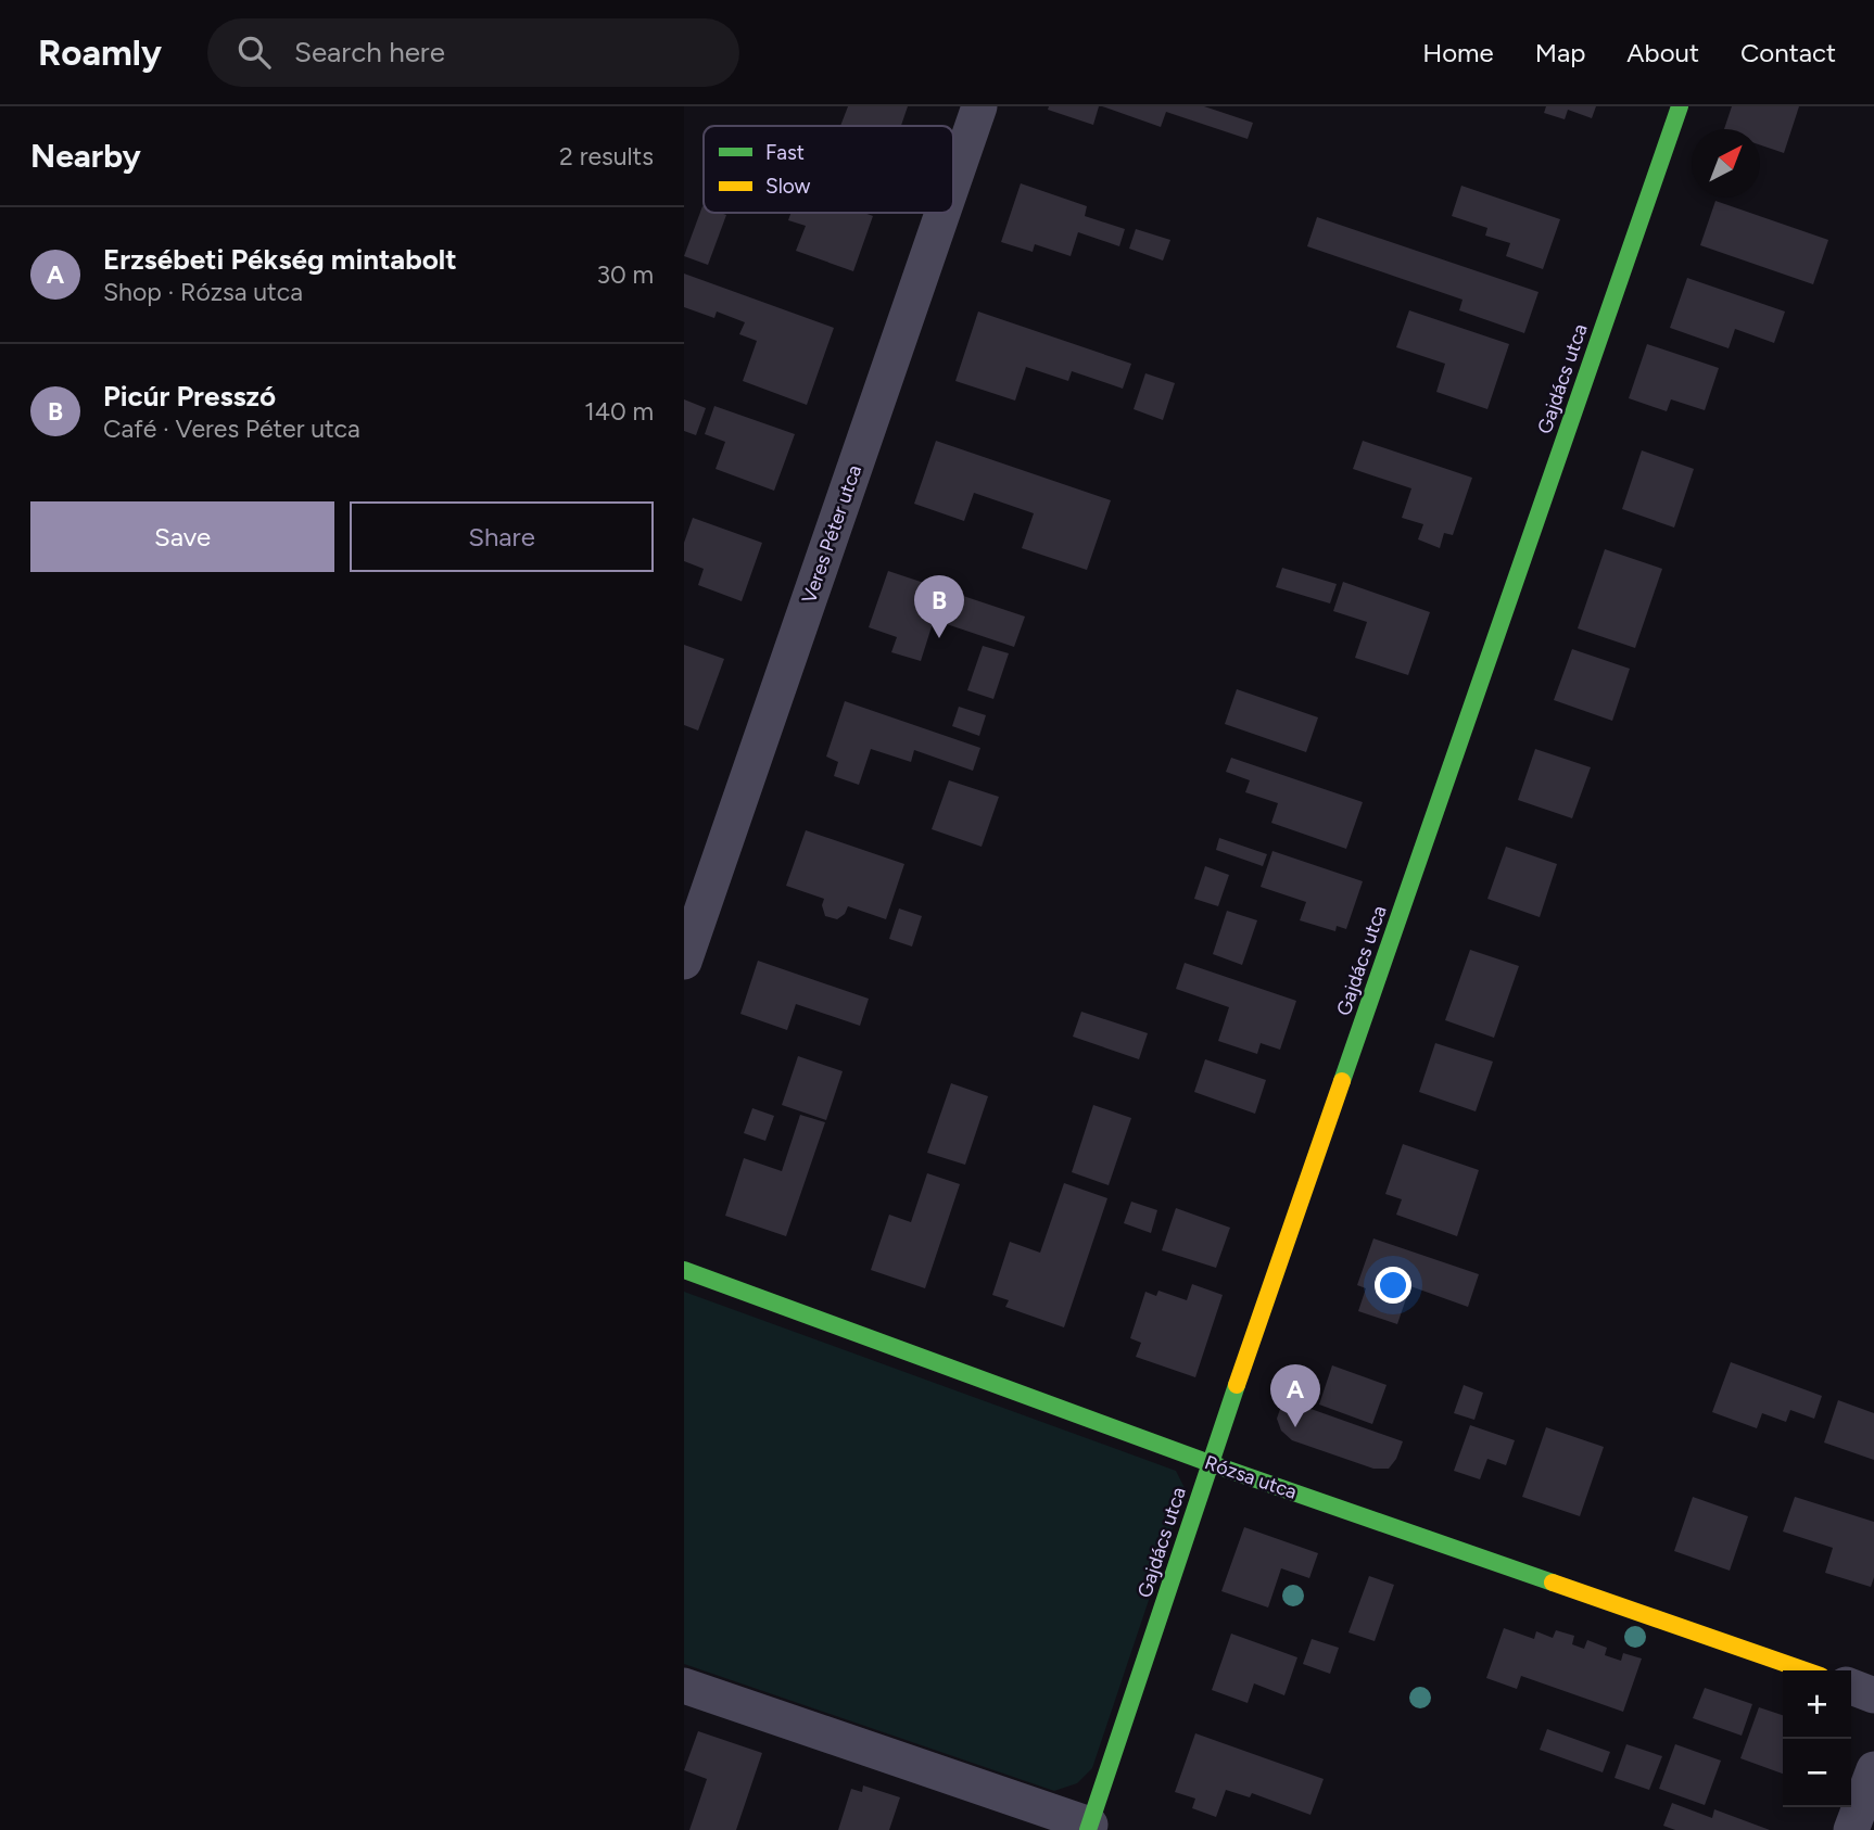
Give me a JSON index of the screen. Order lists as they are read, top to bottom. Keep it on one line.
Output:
{"streets":{"street":["Gajdács utca","Veres Péter utca","Rózsa utca"]},"crossings":[["Gajdács utca","Rózsa utca"]],"legend":["Fast","Slow"],"north":"top right","page":{"header":"Roamly","search":"Search here","nav":["Home","Map","About","Contact"],"heading":["Nearby","2 results"],"list":[{"mark":"A","name":"Erzsébeti Pékség mintabolt","note":"Shop · Rózsa utca","value":"30 m"},{"mark":"B","name":"Picúr Presszó","note":"Café · Veres Péter utca","value":"140 m"}],"buttons":["Save","Share"],"pins":["B","A"],"map_buttons":["+","−"]}}
